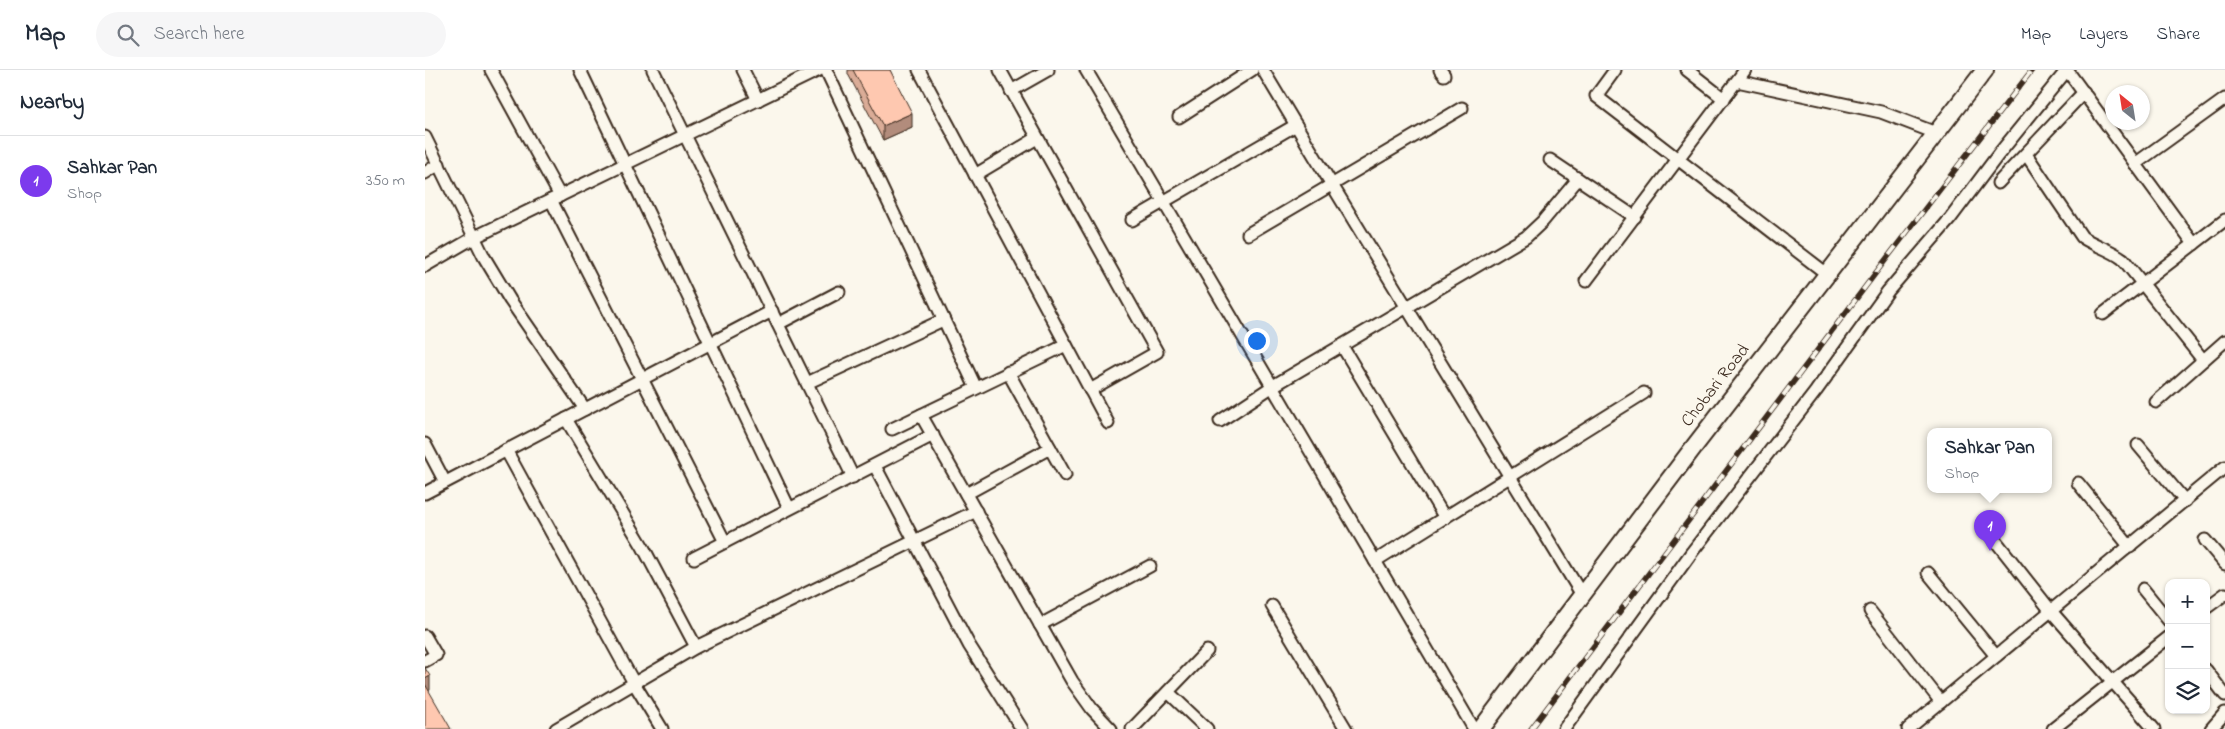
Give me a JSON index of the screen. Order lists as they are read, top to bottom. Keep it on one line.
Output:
{"streets":{"street":["Chobari Road"]},"north":"top left","page":{"header":"Map","search":"Search here","nav":["Map","Layers","Share"],"heading":"Nearby","list":[{"mark":"1","name":"Sahkar Pan","note":"Shop","value":"350 m"}],"popup":["Sahkar Pan","Shop"],"pins":"1","map_buttons":["+","−"]}}
